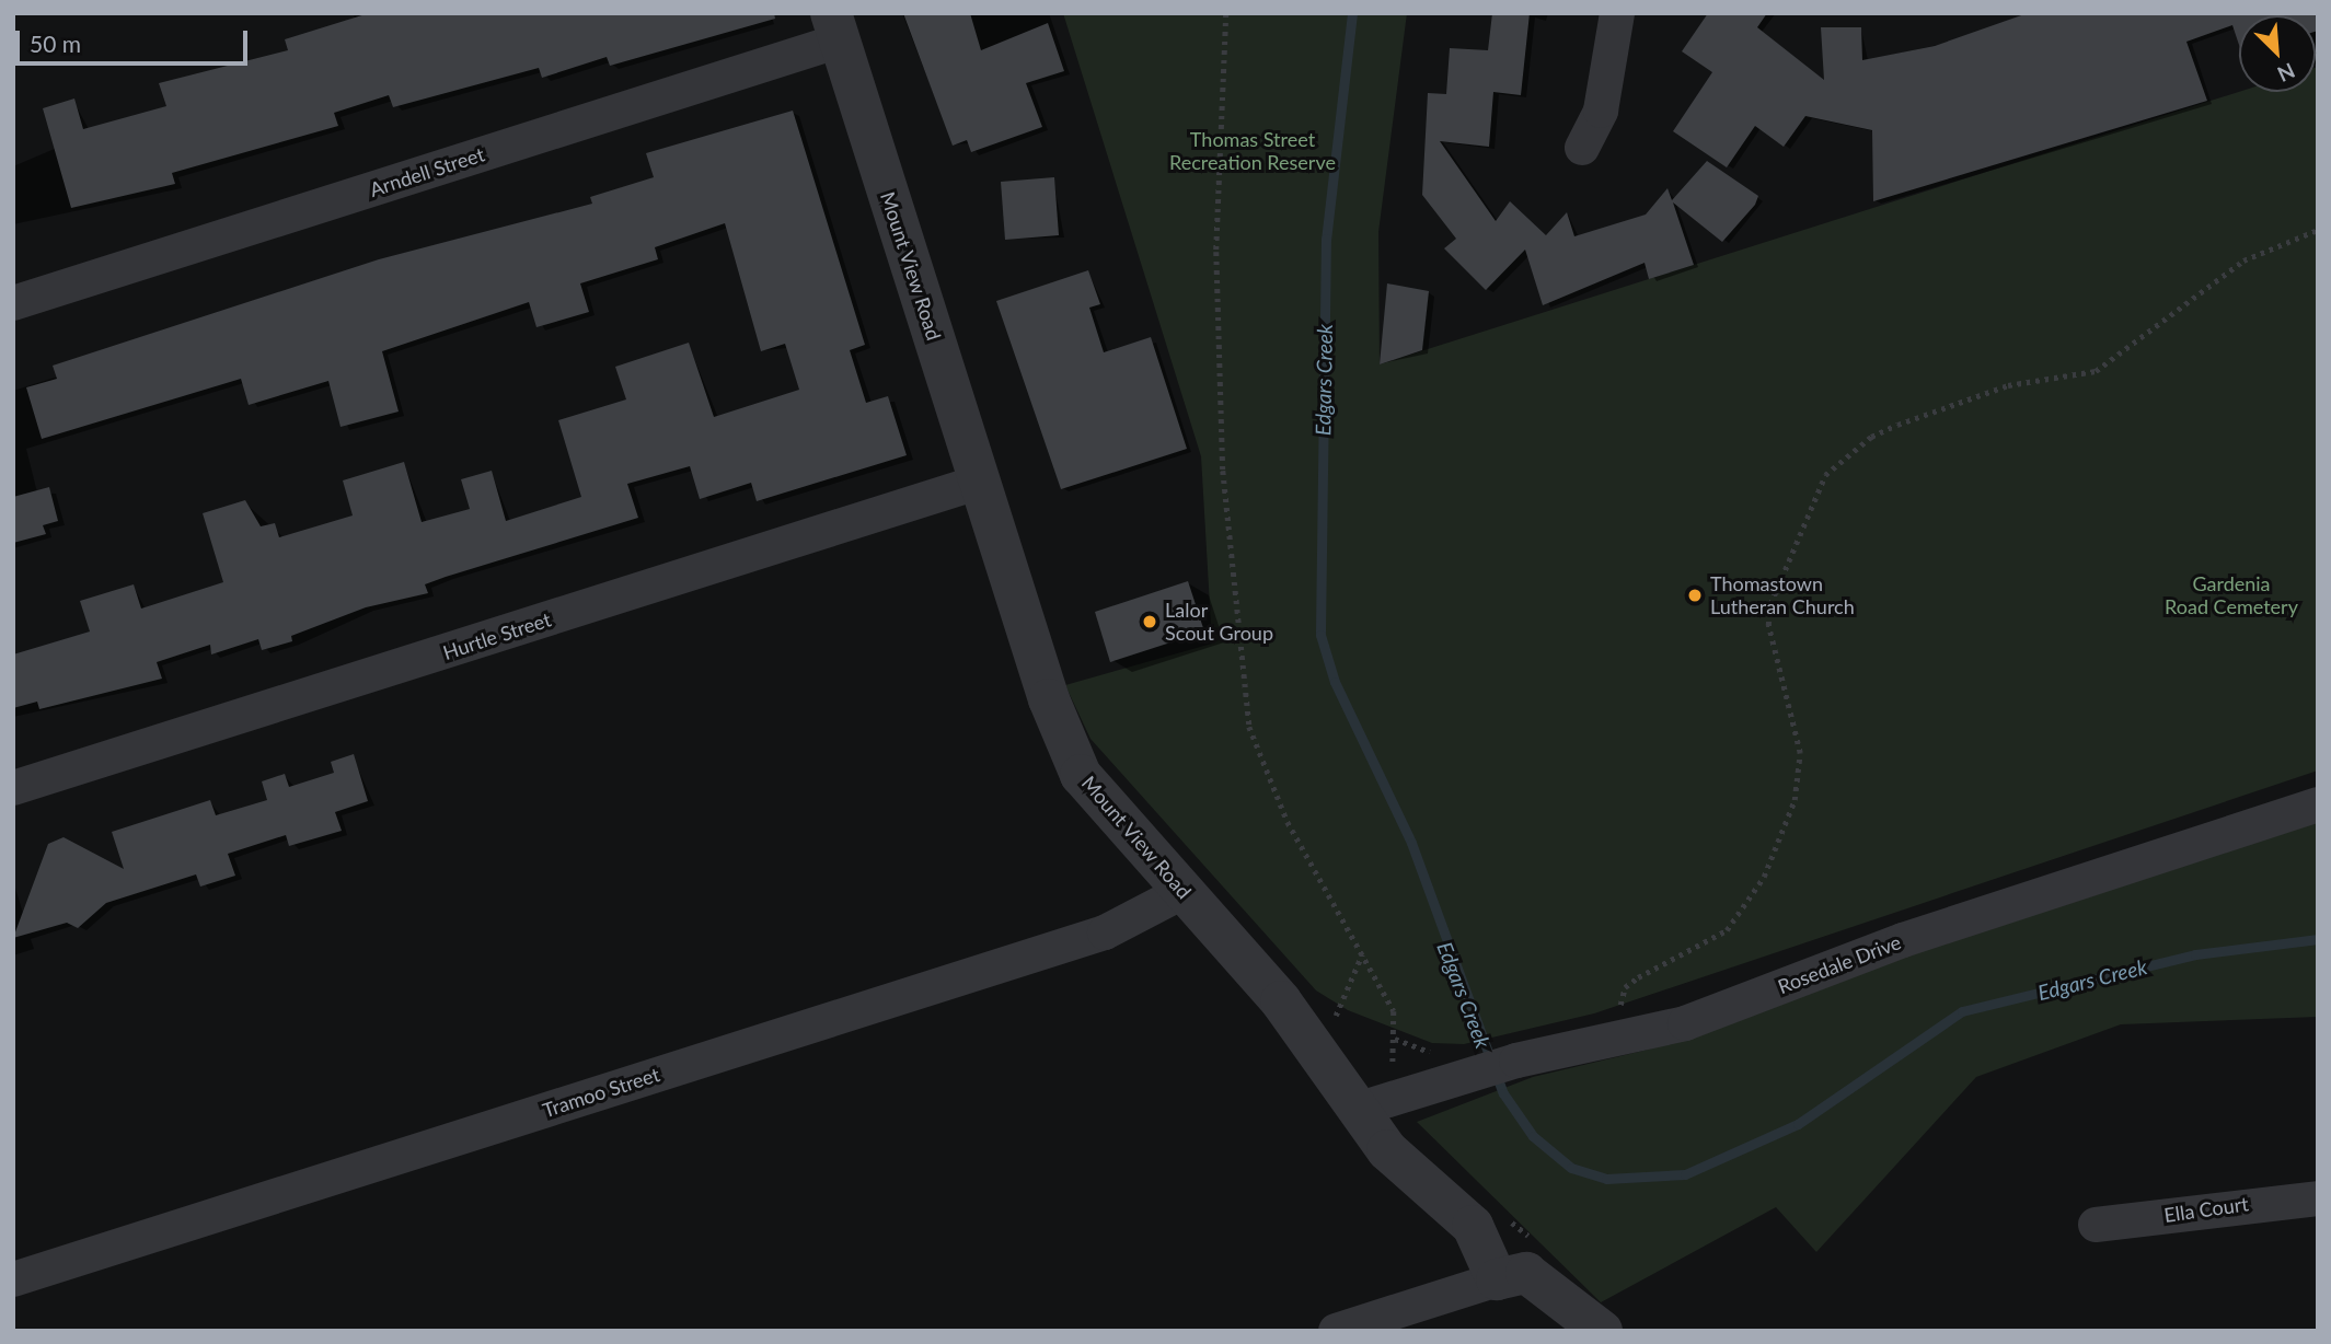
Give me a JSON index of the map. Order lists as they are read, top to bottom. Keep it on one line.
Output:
{"streets":{"street":["Arndell Street","Mount View Road","Hurtle Street","Rosedale Drive","Tramoo Street","Ella Court"]},"crossings":[["Arndell Street","Mount View Road"],["Mount View Road","Hurtle Street"],["Mount View Road","Rosedale Drive"],["Mount View Road","Tramoo Street"]],"water":["Edgars Creek"],"parks":["Thomas Street Recreation Reserve","Gardenia Road Cemetery"],"places":["Thomastown Lutheran Church","Lalor Scout Group"],"scale_bar":"50 m","north":"bottom right"}
